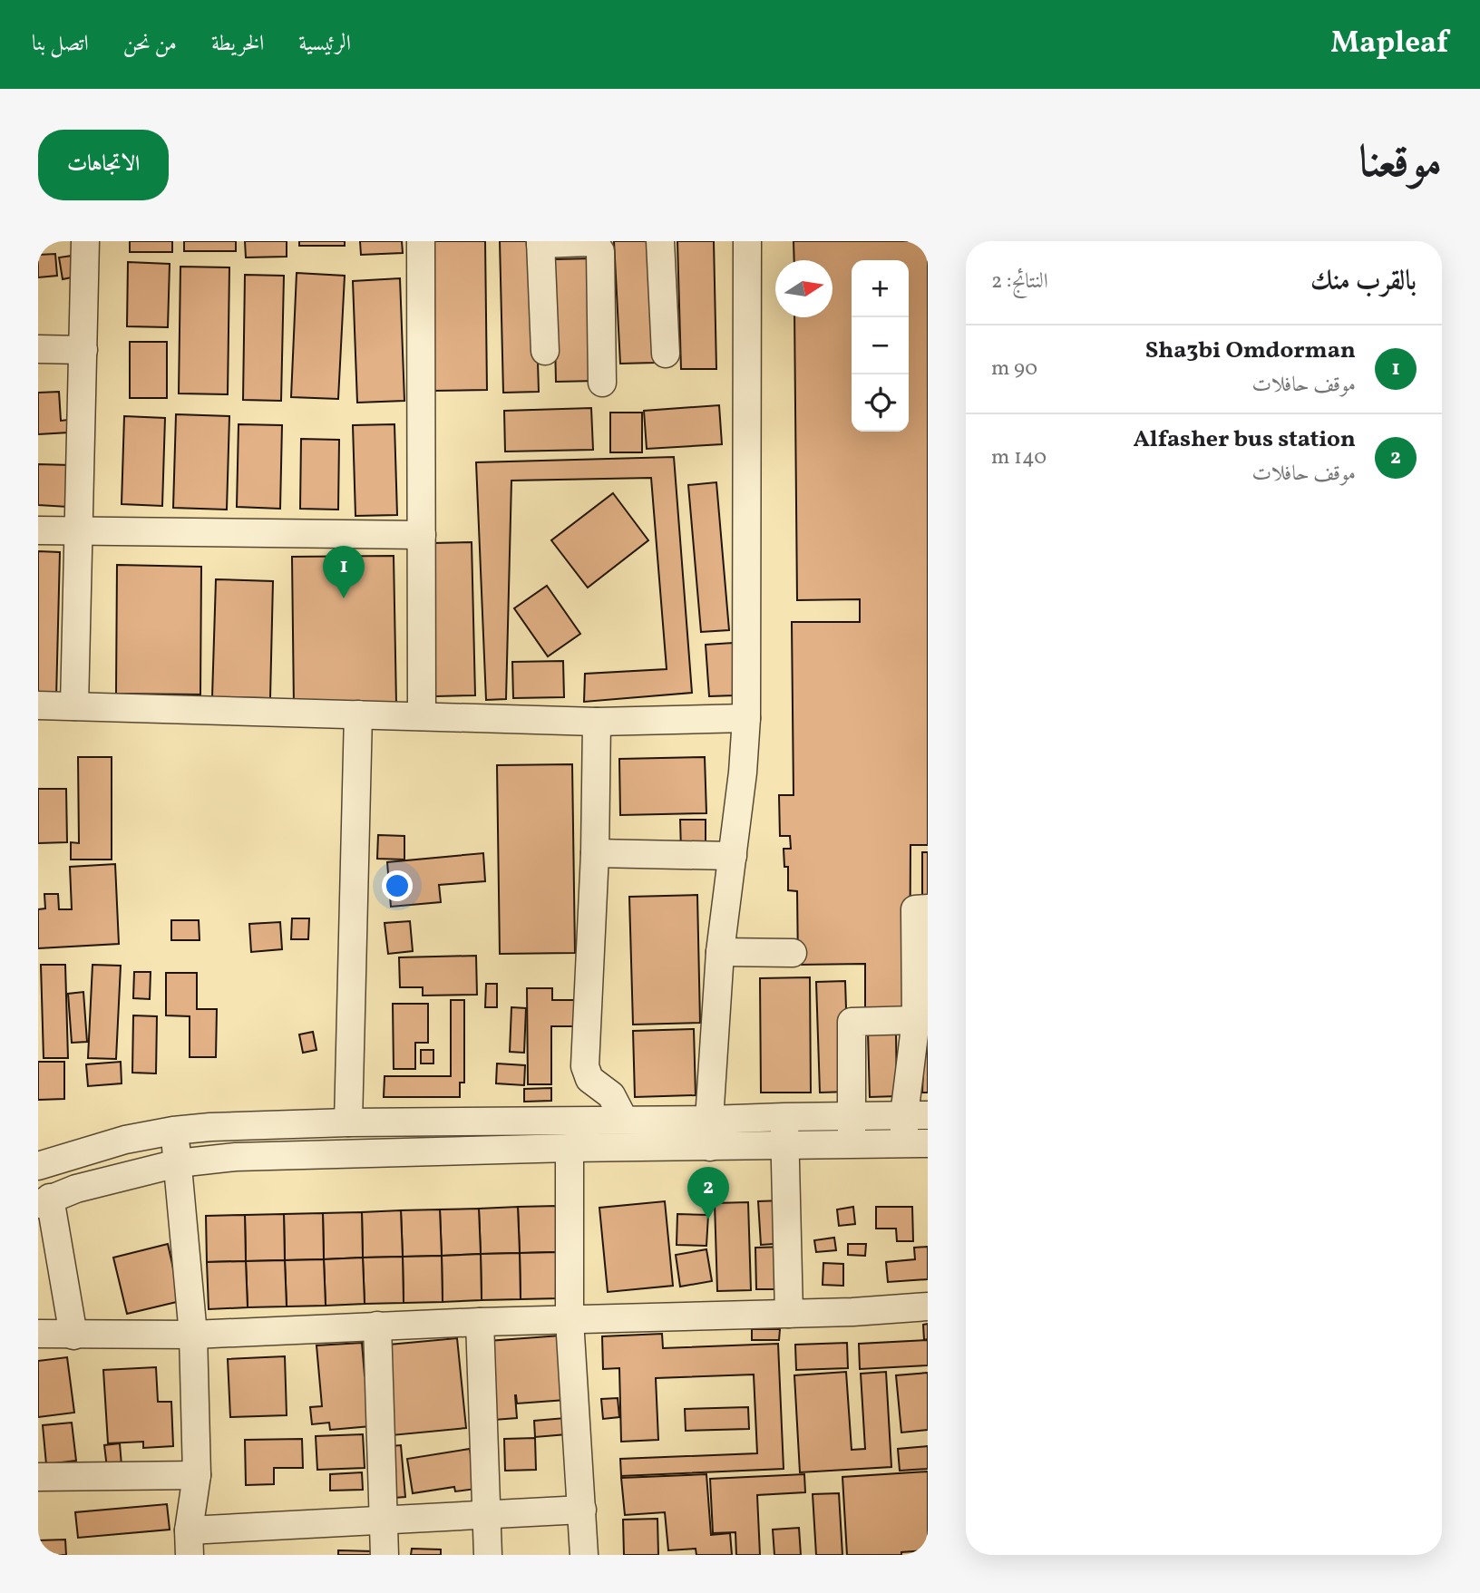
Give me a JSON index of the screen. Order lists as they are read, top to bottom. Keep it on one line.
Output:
{"north":"right","page":{"header":"Mapleaf","nav":["الرئيسية","الخريطة","من نحن","اتصل بنا"],"title":"موقعنا","buttons":"الاتجاهات","heading":["بالقرب منك","النتائج: 2"],"map_buttons":["+","−"],"list":[{"mark":"1","name":"Sha3bi Omdorman","note":"موقف حافلات","value":"90 m"},{"mark":"2","name":"Alfasher bus station","note":"موقف حافلات","value":"140 m"}],"pins":["1","2"]}}
